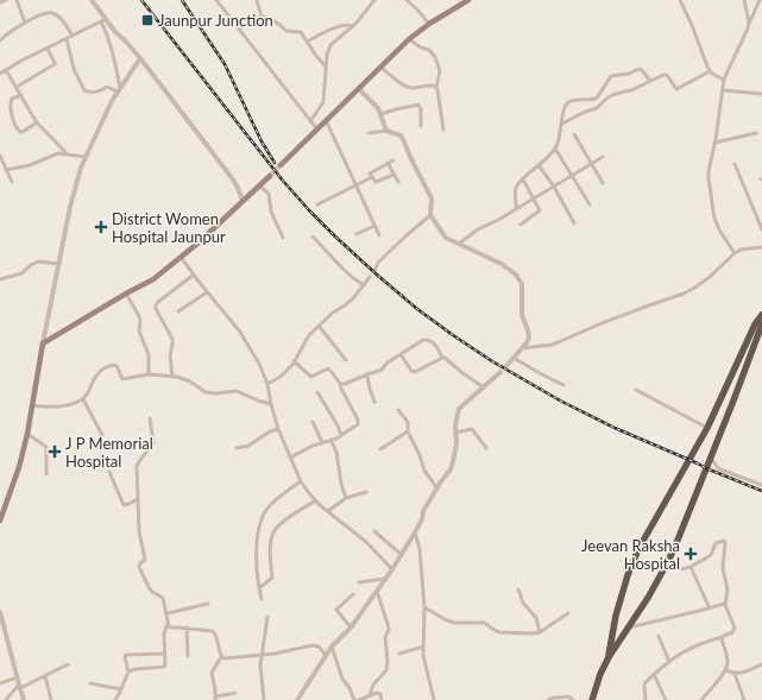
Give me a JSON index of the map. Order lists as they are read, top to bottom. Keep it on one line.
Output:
{"places":{"transit":["Jaunpur Junction"],"health":["District Women Hospital Jaunpur","J P Memorial Hospital","Jeevan Raksha Hospital"]}}
